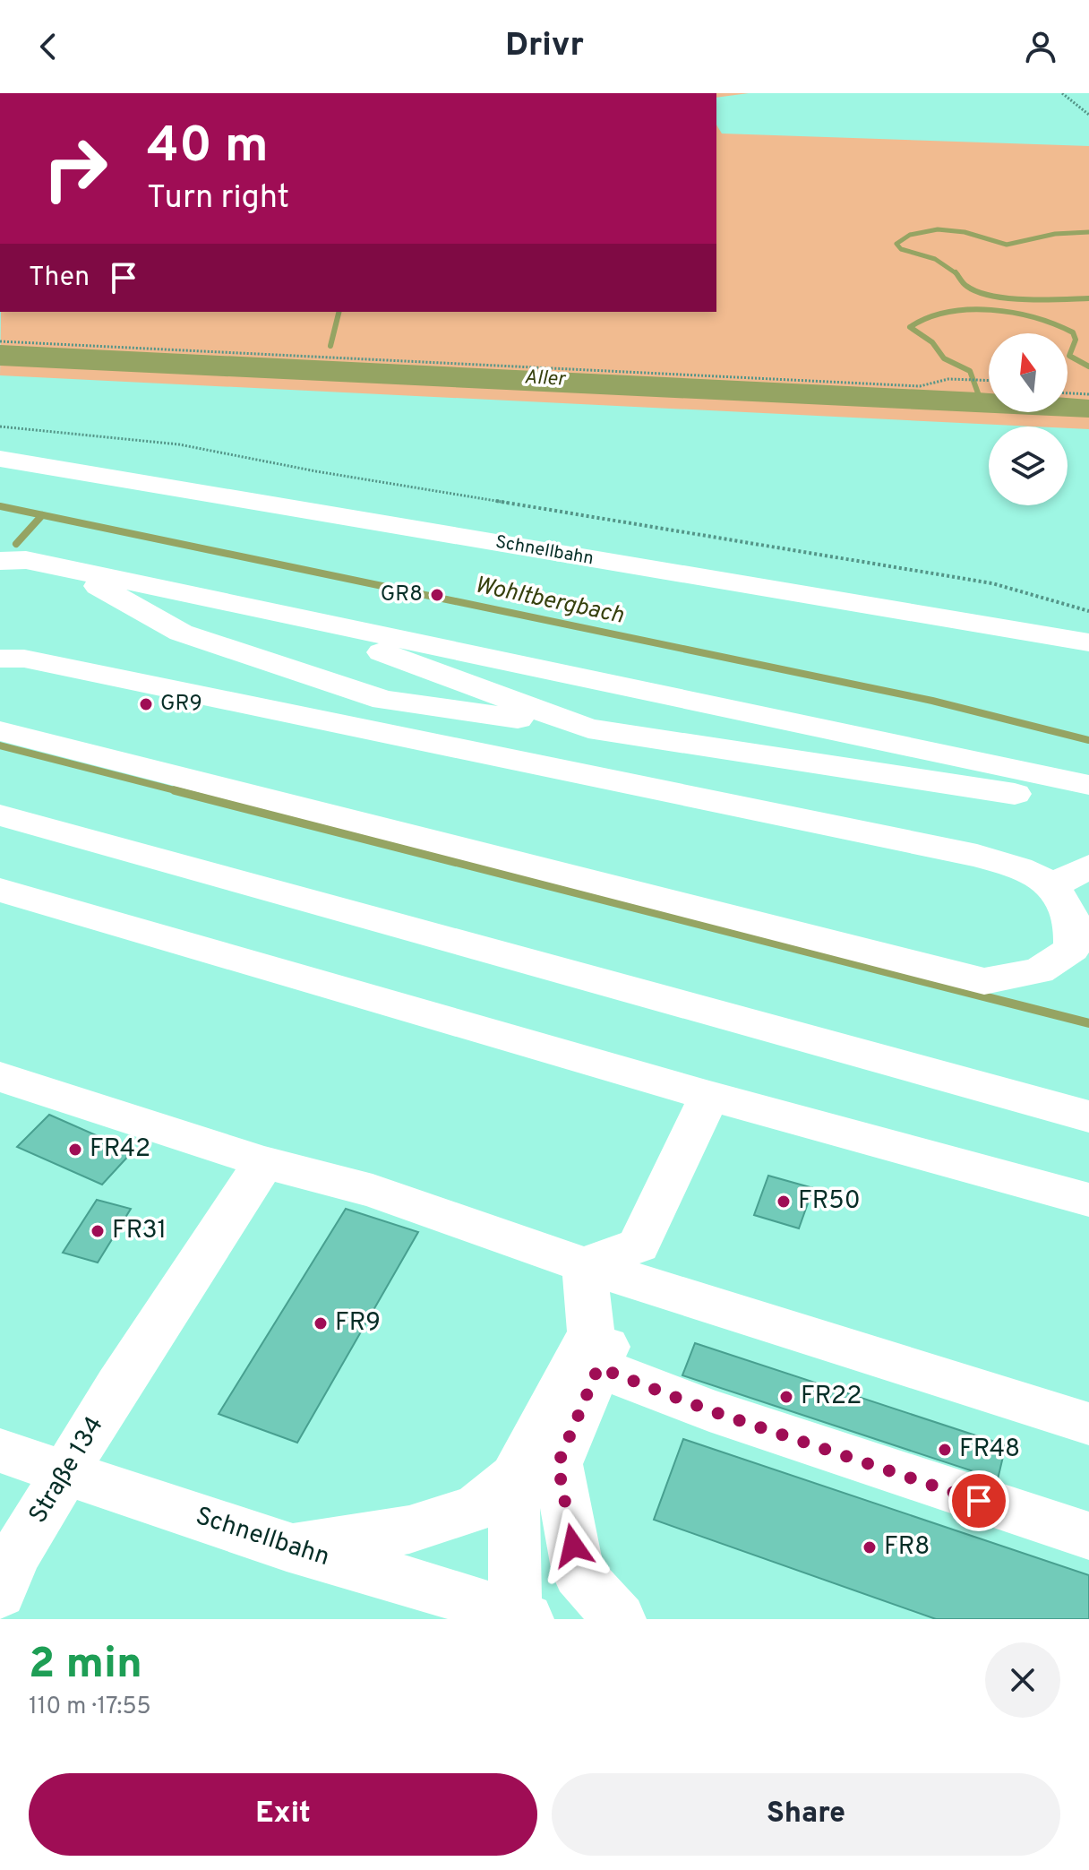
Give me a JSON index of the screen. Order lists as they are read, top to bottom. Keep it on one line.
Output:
{"streets":{"street":["Schnellbahn","Straße 134"]},"water":["Aller","Wohltbergbach"],"places":["GR8","GR9","FR42","FR50","FR31","FR9","FR22","FR48","FR8"],"north":"top","page":{"header":"Drivr","turn":["40 m","Turn right"],"then":"Then","heading":["2 min","110 m · 17:55"],"buttons":["Exit","Share"]}}
